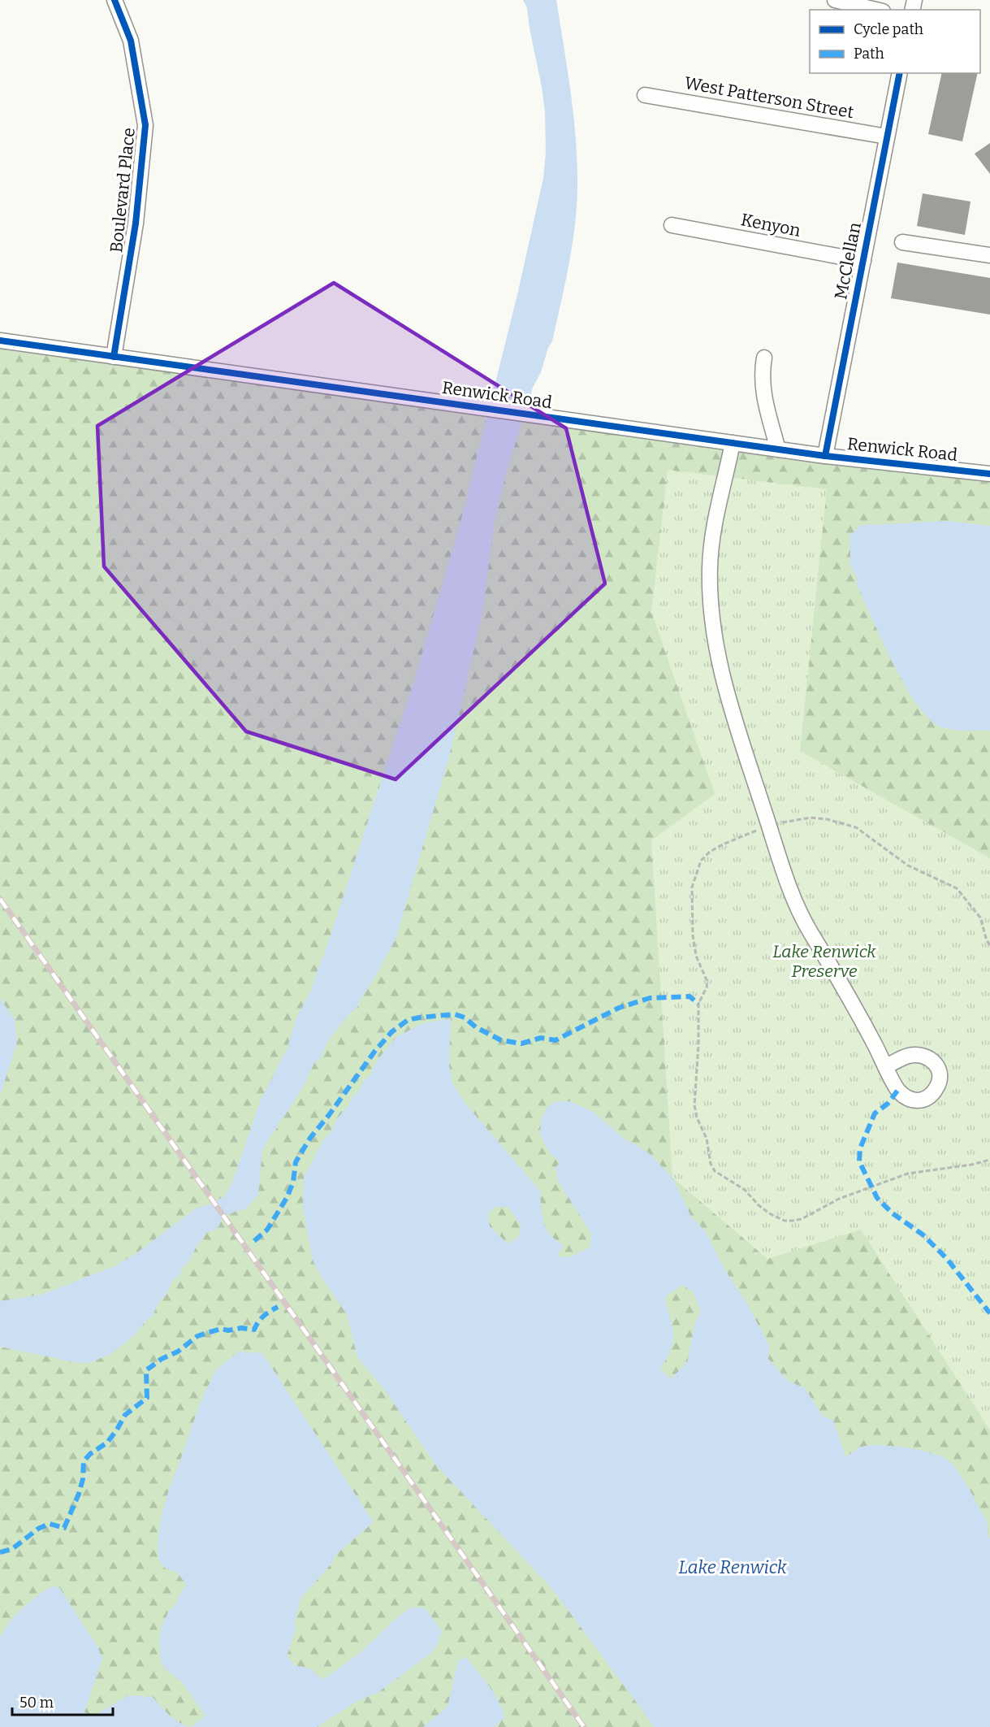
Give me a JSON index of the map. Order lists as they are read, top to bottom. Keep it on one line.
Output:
{"streets":{"street":["West Patterson Street","Boulevard Place","Kenyon","McClellan","Renwick Road"]},"crossings":[["West Patterson Street","McClellan"],["Boulevard Place","Renwick Road"],["Kenyon","McClellan"],["McClellan","Renwick Road"]],"water":["Lake Renwick"],"parks":["Lake Renwick Preserve"],"legend":["Cycle path","Path"],"scale_bar":"50 m"}
